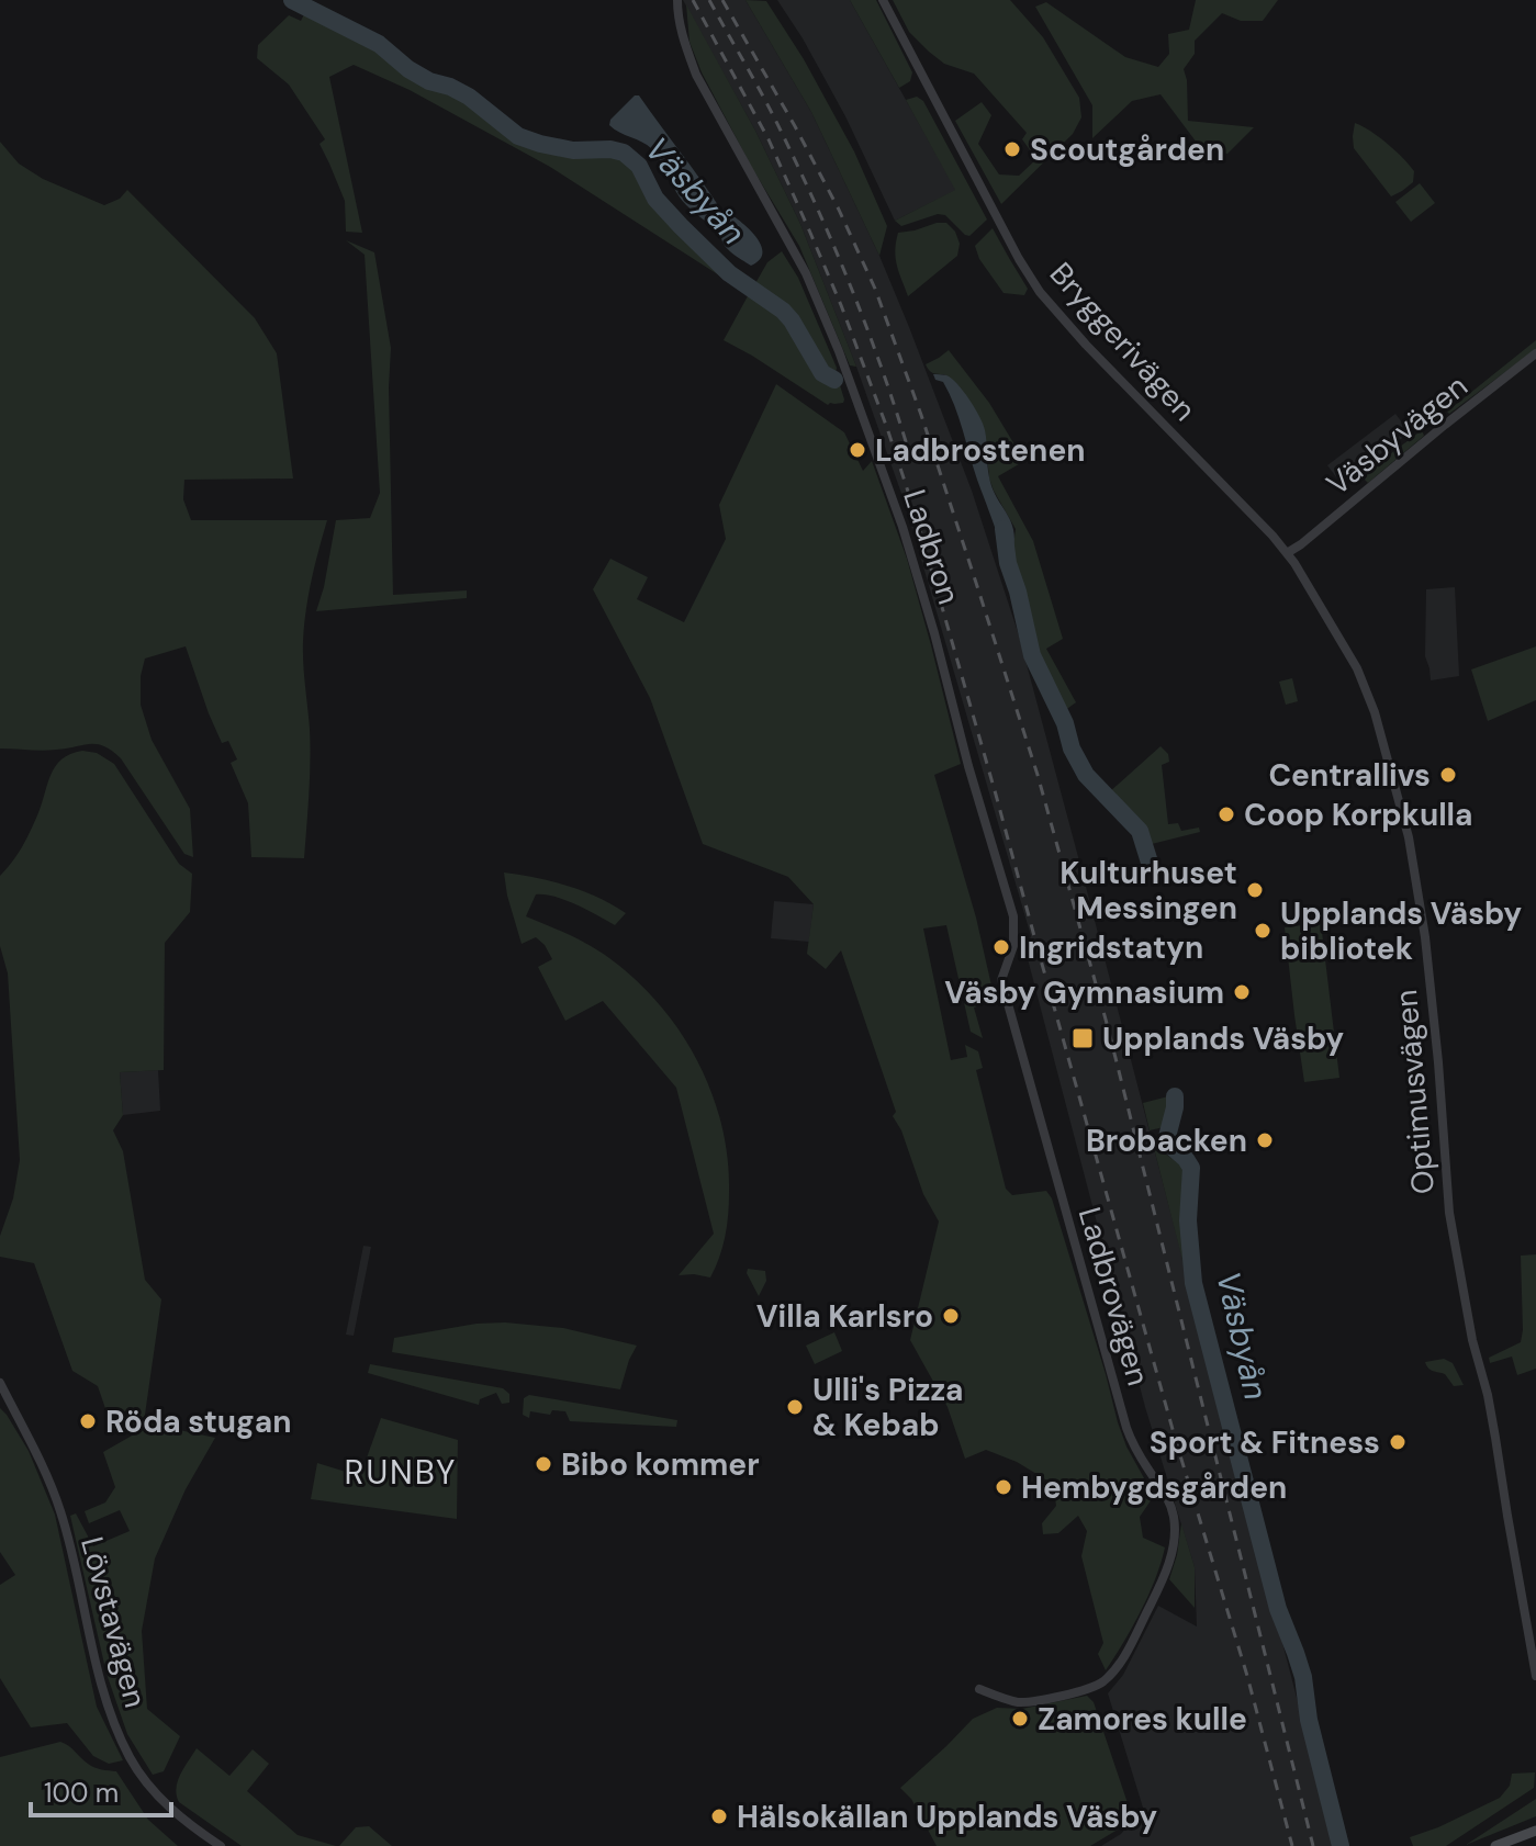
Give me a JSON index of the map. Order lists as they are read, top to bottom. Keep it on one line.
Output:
{"streets":{"street":["Bryggerivägen","Väsbyvägen","Ladbron","Optimusvägen","Ladbrovägen","Lövstavägen"]},"crossings":[["Bryggerivägen","Väsbyvägen"],["Bryggerivägen","Optimusvägen"],["Ladbron","Ladbrovägen"]],"districts":["RUNBY"],"water":["Väsbyån"],"places":{"other":["Scoutgården","Ladbrostenen","Centrallivs","Coop Korpkulla","Kulturhuset Messingen","Upplands Väsby bibliotek","Ingridstatyn","Väsby Gymnasium","Brobacken","Villa Karlsro","Ulli's Pizza & Kebab","Röda stugan","Sport & Fitness","Bibo kommer","Hembygdsgården","Zamores kulle","Hälsokällan Upplands Väsby"],"transit":["Upplands Väsby"]},"scale_bar":"100 m"}
